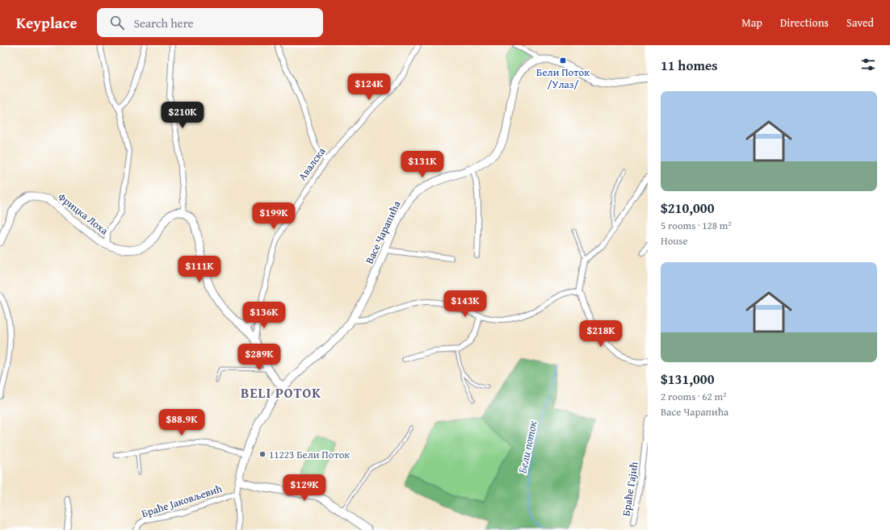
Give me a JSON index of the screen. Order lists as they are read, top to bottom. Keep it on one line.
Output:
{"streets":{"street":["Авалска","Фрицка Лоха","Васе Чарапића","Браће Гајић","Браће Јаковљевић"]},"crossings":[["Авалска","Васе Чарапића"],["Васе Чарапића","Браће Јаковљевић"]],"districts":["BELI POTOK"],"water":["Бели поток"],"places":{"transit":["Бели Поток /Улаз/"],"other":["11223 Бели Поток"]},"page":{"header":"Keyplace","search":"Search here","nav":["Map","Directions","Saved"],"heading":"11 homes","price":["$124K","$210K","$131K","$199K","$111K","$143K","$136K","$218K","$289K","$88.9K","$129K"],"list":[{"name":"$210,000","note":"5 rooms · 128 m² · House"},{"name":"$131,000","note":"2 rooms · 62 m² · Васе Чарапића"}]}}
